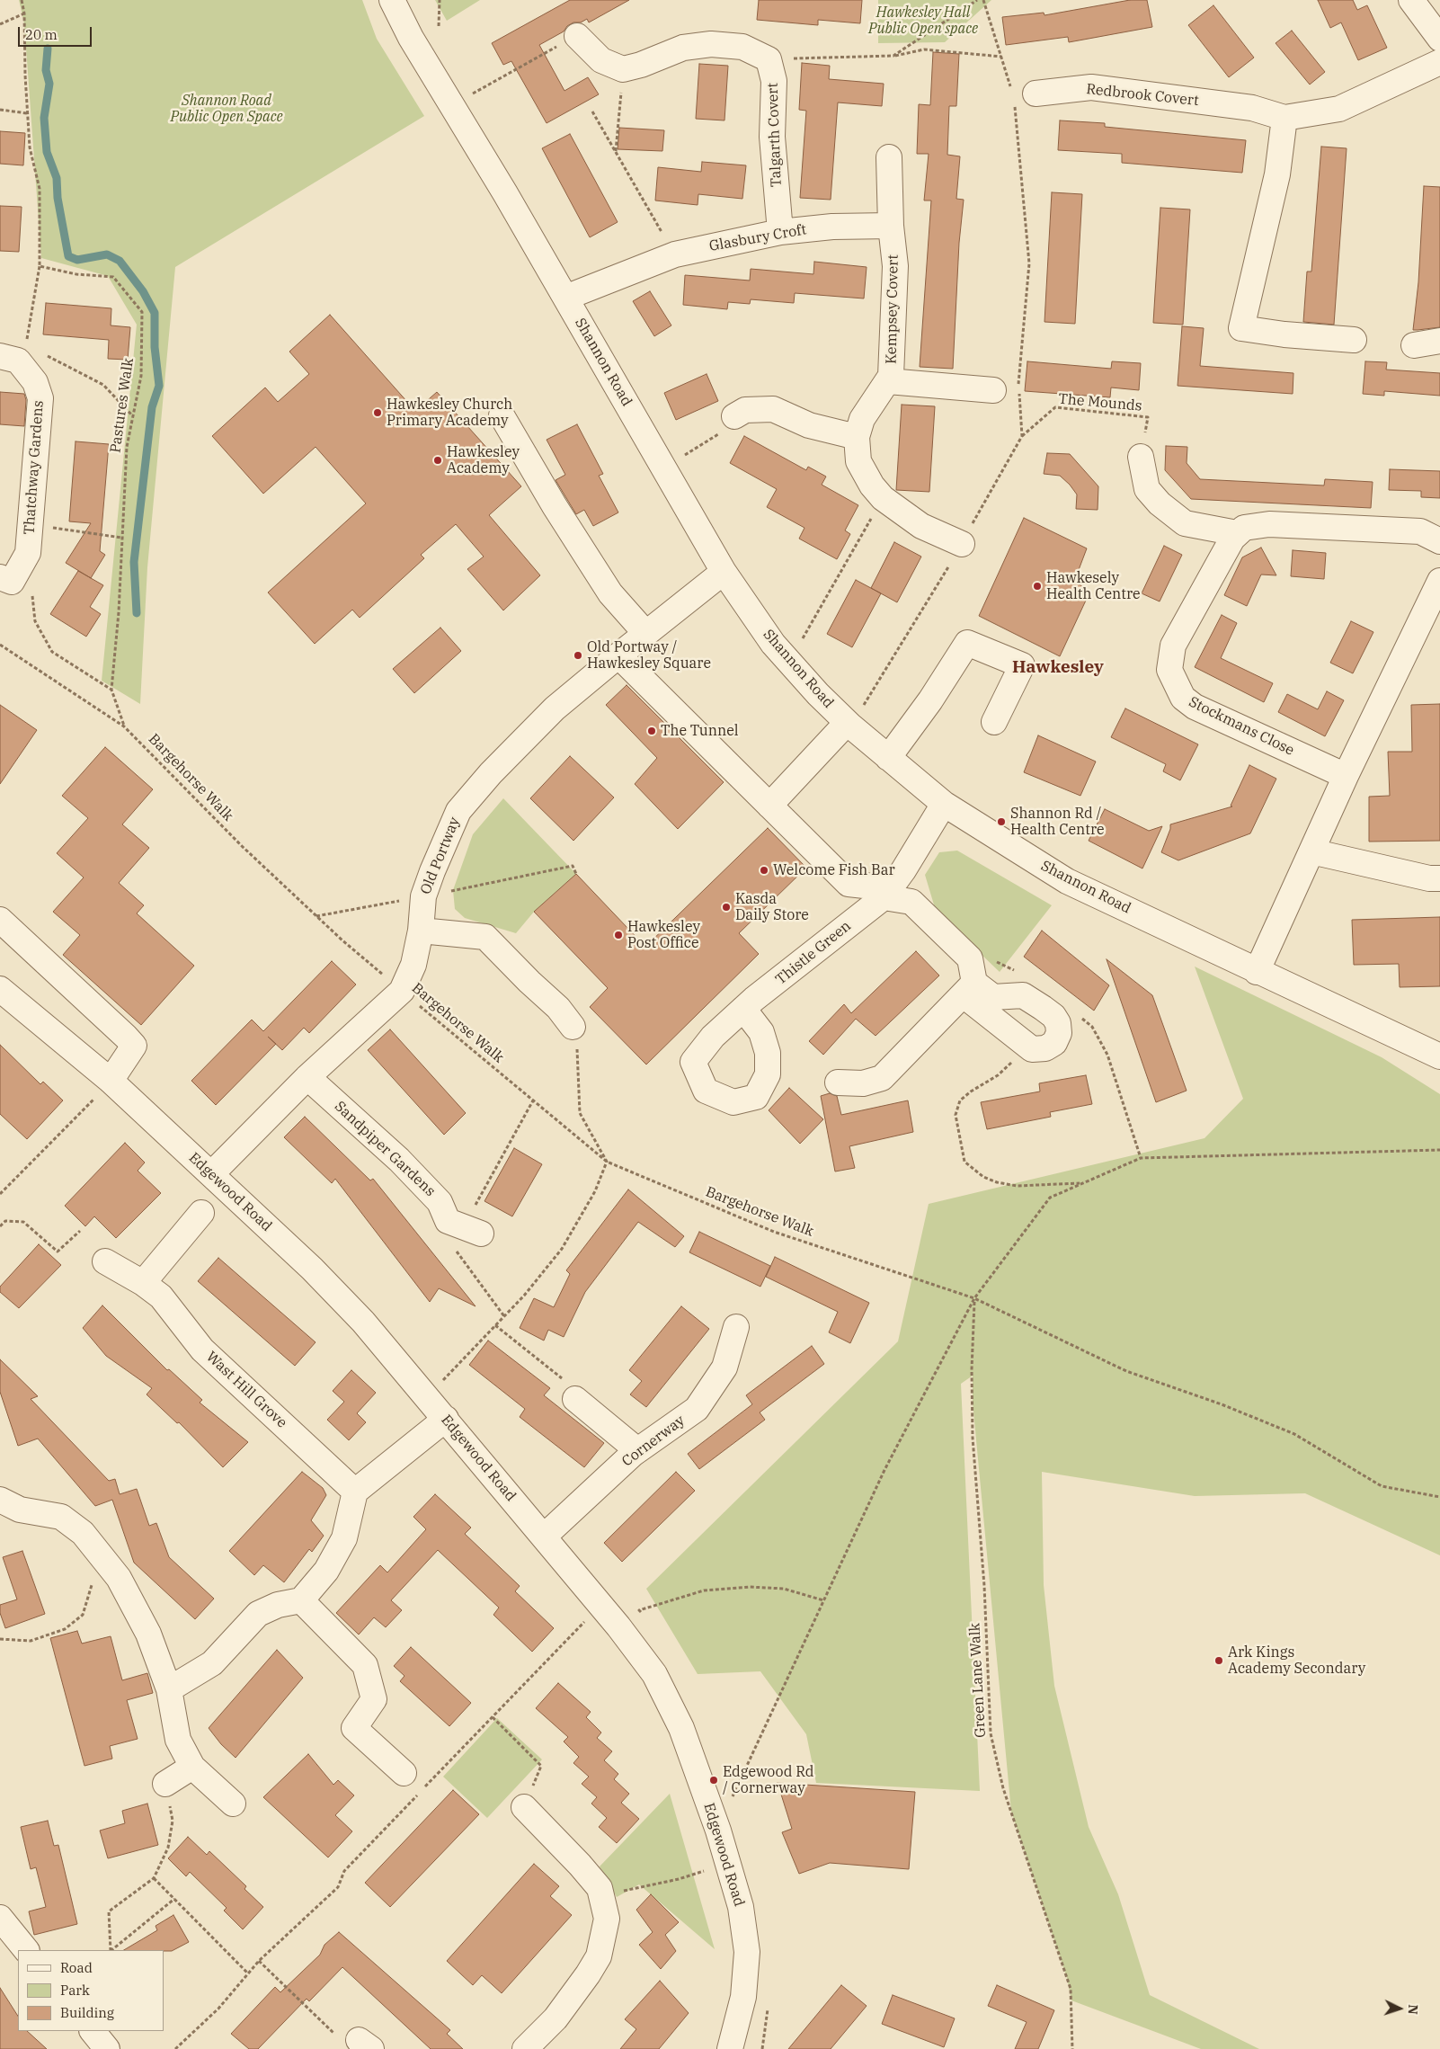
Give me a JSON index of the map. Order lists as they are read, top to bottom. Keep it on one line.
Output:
{"streets":{"street":["Redbrook Covert","Talgarth Covert","Glasbury Croft","Kempsey Covert","Shannon Road","Thatchway Gardens","Stockmans Close","Old Portway","Thistle Green","Sandpiper Gardens","Edgewood Road","Wast Hill Grove","Cornerway"],"path":["The Mounds","Pastures Walk","Bargehorse Walk","Green Lane Walk"]},"crossings":[["Talgarth Covert","Glasbury Croft"],["Glasbury Croft","Kempsey Covert"],["Glasbury Croft","Shannon Road"],["Shannon Road","Old Portway"],["Shannon Road","Thistle Green"],["Pastures Walk","Bargehorse Walk"],["Bargehorse Walk","Old Portway"],["Bargehorse Walk","Green Lane Walk"],["Old Portway","Sandpiper Gardens"],["Old Portway","Edgewood Road"],["Edgewood Road","Cornerway"]],"districts":["Hawkesley"],"parks":["Hawkesley Hall Public Open space","Shannon Road Public Open Space"],"places":["Hawkesley Church Primary Academy","Hawkesley Academy","Hawkesely Health Centre","Old Portway / Hawkesley Square","The Tunnel","Shannon Rd / Health Centre","Welcome Fish Bar","Kasda Daily Store","Hawkesley Post Office","Ark Kings Academy Secondary","Edgewood Rd / Cornerway"],"legend":["Road","Park","Building"],"scale_bar":"20 m","north":"right"}
